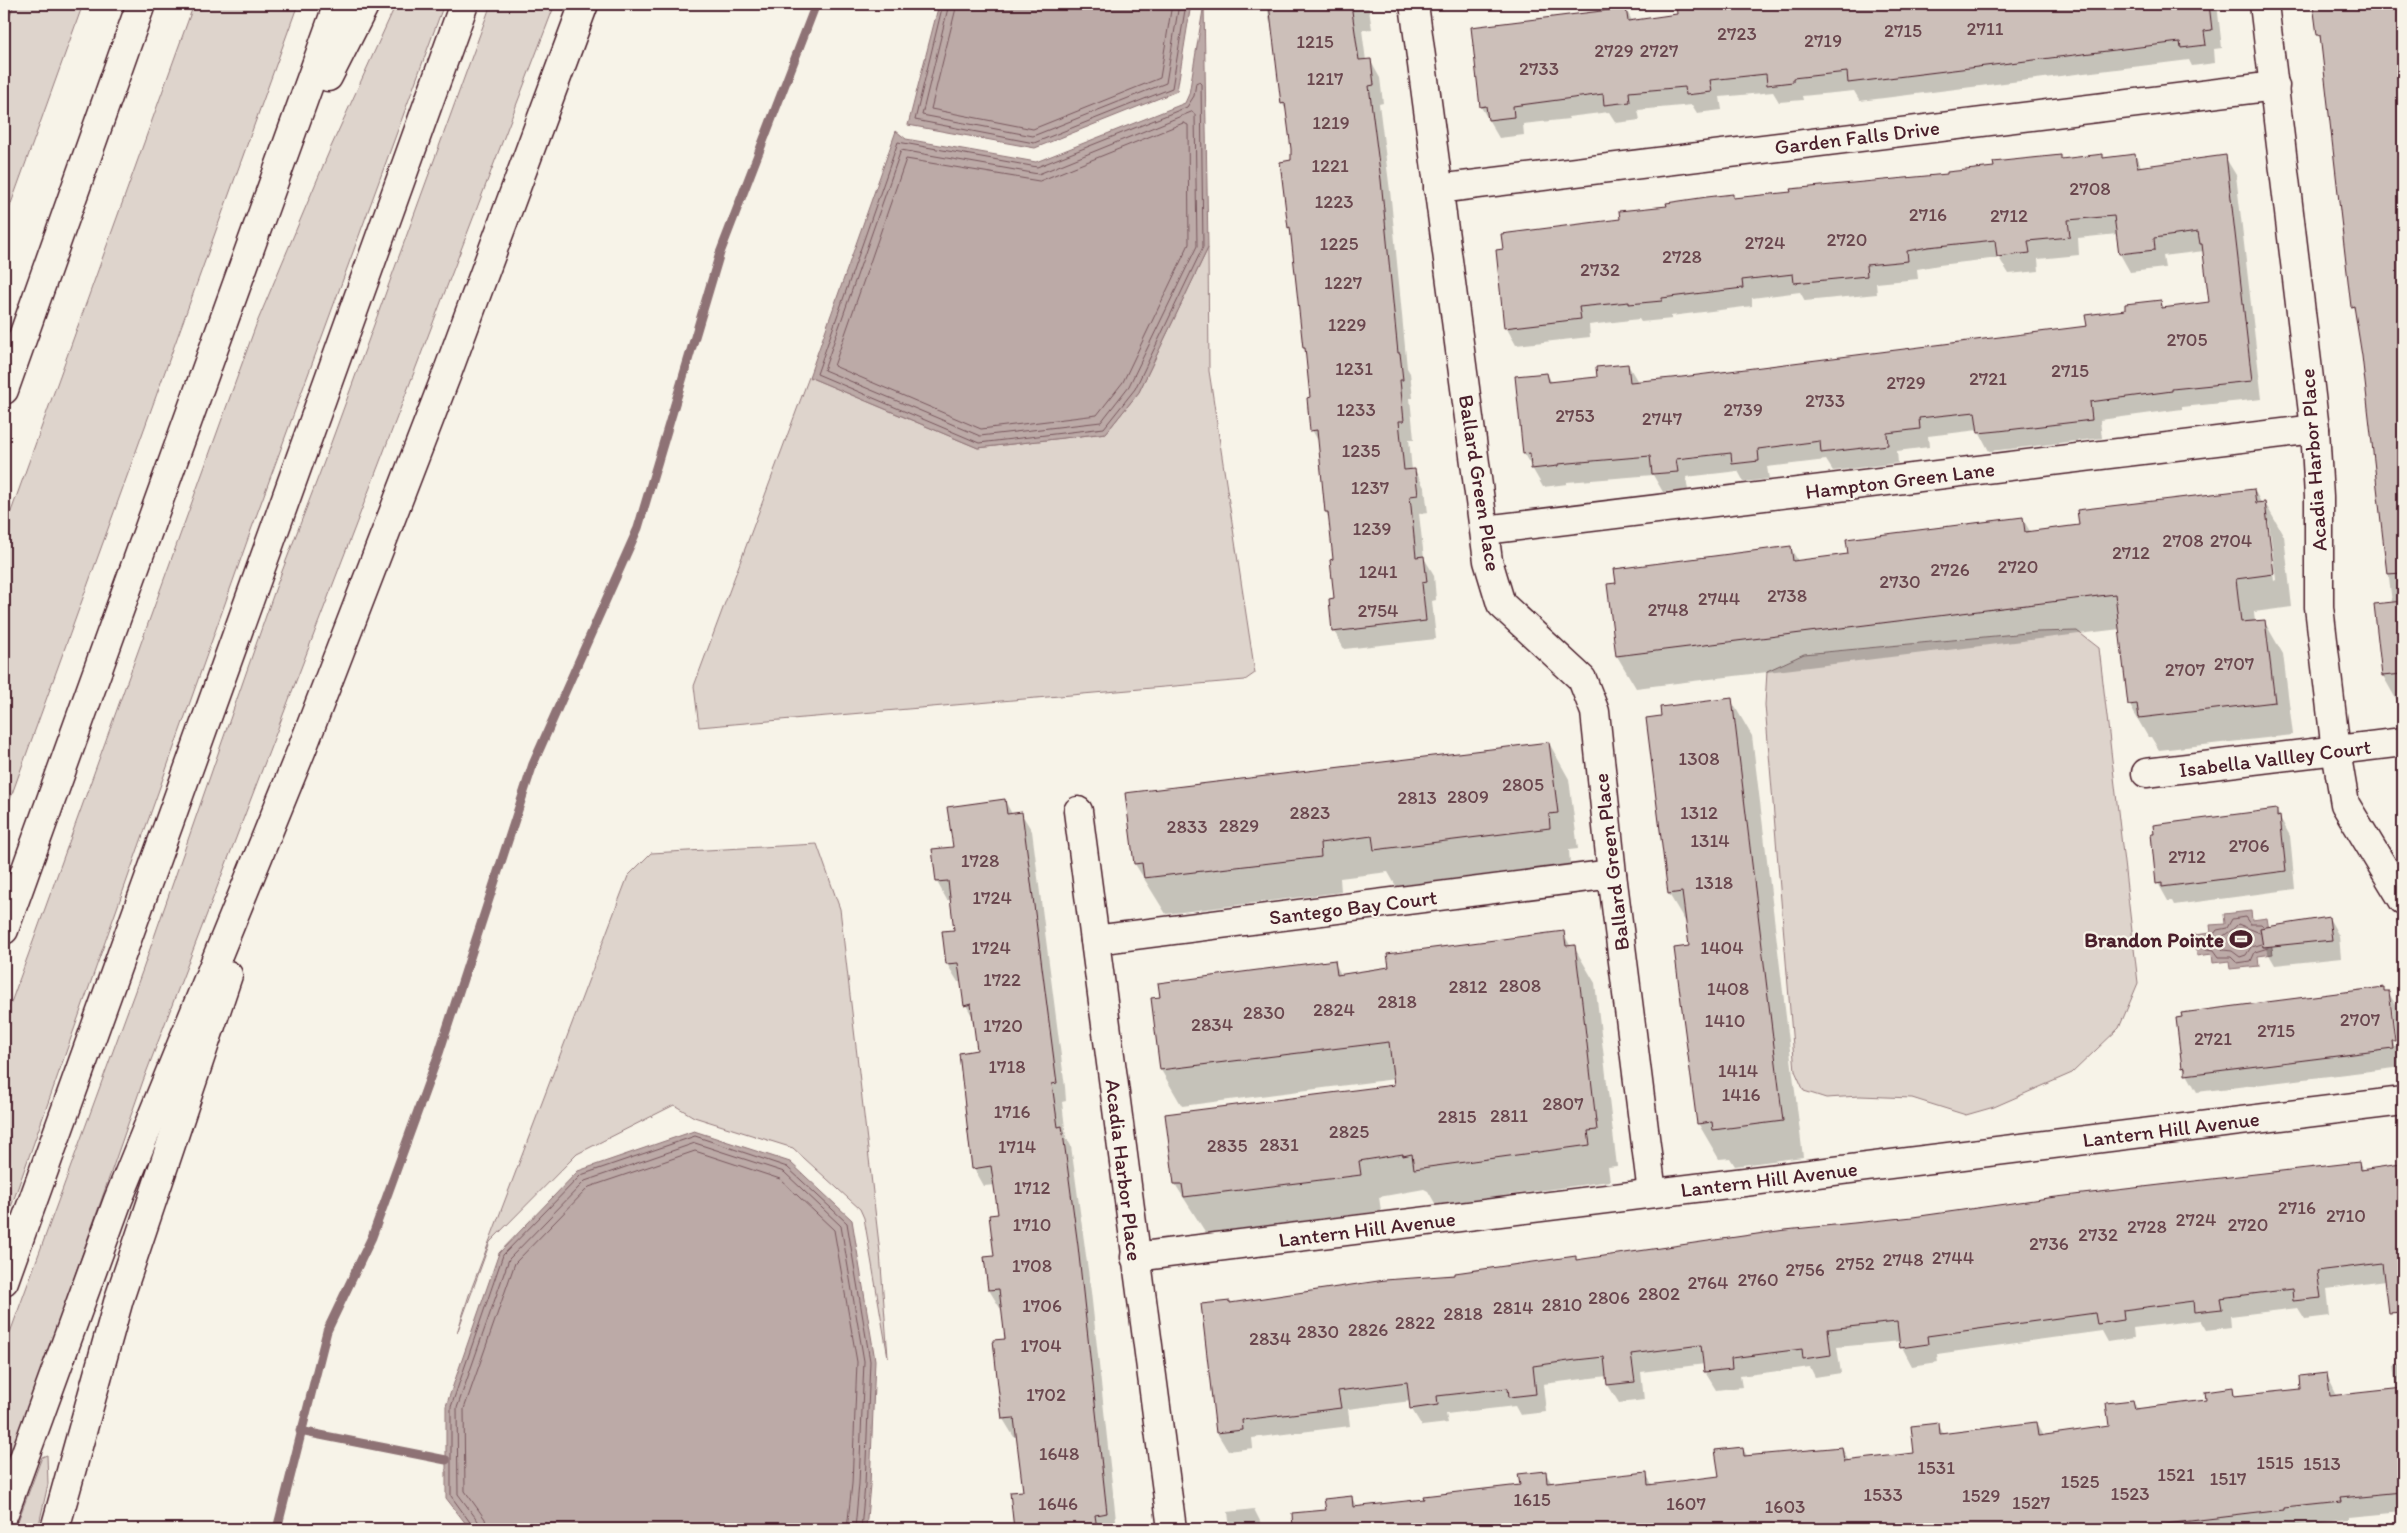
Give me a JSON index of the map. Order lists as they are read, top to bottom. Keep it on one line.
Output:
{"streets":{"main road":["Garden Falls Drive","Acadia Harbor Place","Hampton Green Lane","Ballard Green Place","Isabella Vallley Court","Santego Bay Court","Lantern Hill Avenue"]},"crossings":[["Garden Falls Drive","Acadia Harbor Place"],["Garden Falls Drive","Ballard Green Place"],["Acadia Harbor Place","Hampton Green Lane"],["Acadia Harbor Place","Isabella Vallley Court"],["Acadia Harbor Place","Santego Bay Court"],["Acadia Harbor Place","Lantern Hill Avenue"],["Hampton Green Lane","Ballard Green Place"],["Ballard Green Place","Santego Bay Court"],["Ballard Green Place","Lantern Hill Avenue"]],"places":{"sports":["Brandon Pointe"]},"house_numbers":["2711","2715","2723","2719","1215","2729","2727","2733","1217","1219","1221","2708","1223","2716","2712","2720","2724","1225","2728","2732","1227","1229","2705","1231","2715","2721","2729","2733","1233","2739","2753","2747","1235","1237","1239","2708","2704","2712","2720","2726","1241","2730","2738","2744","2748","2754","2707","2707","1308","2805","2809","2813","2823","1312","2829","2833","1314","2706","2712","1728","1318","1724","1724","1404","1722","2808","2812","1408","2818","2824","2830","2707","1410","2834","1720","2715","2721","1718","1414","1416","2807","1716","2811","2815","2825","2831","2835","1714","1712","2716","2710","2724","1710","2720","2728","2732","2736","2744","2748","2752","1708","2756","2760","2764","2802","2806","2810","1706","2814","2818","2822","2826","2830","2834","1704","1702","1648","1515","1513","1531","1521","1517","1525","1523","1533","1529","1615","1527","1646","1607","1603"]}
